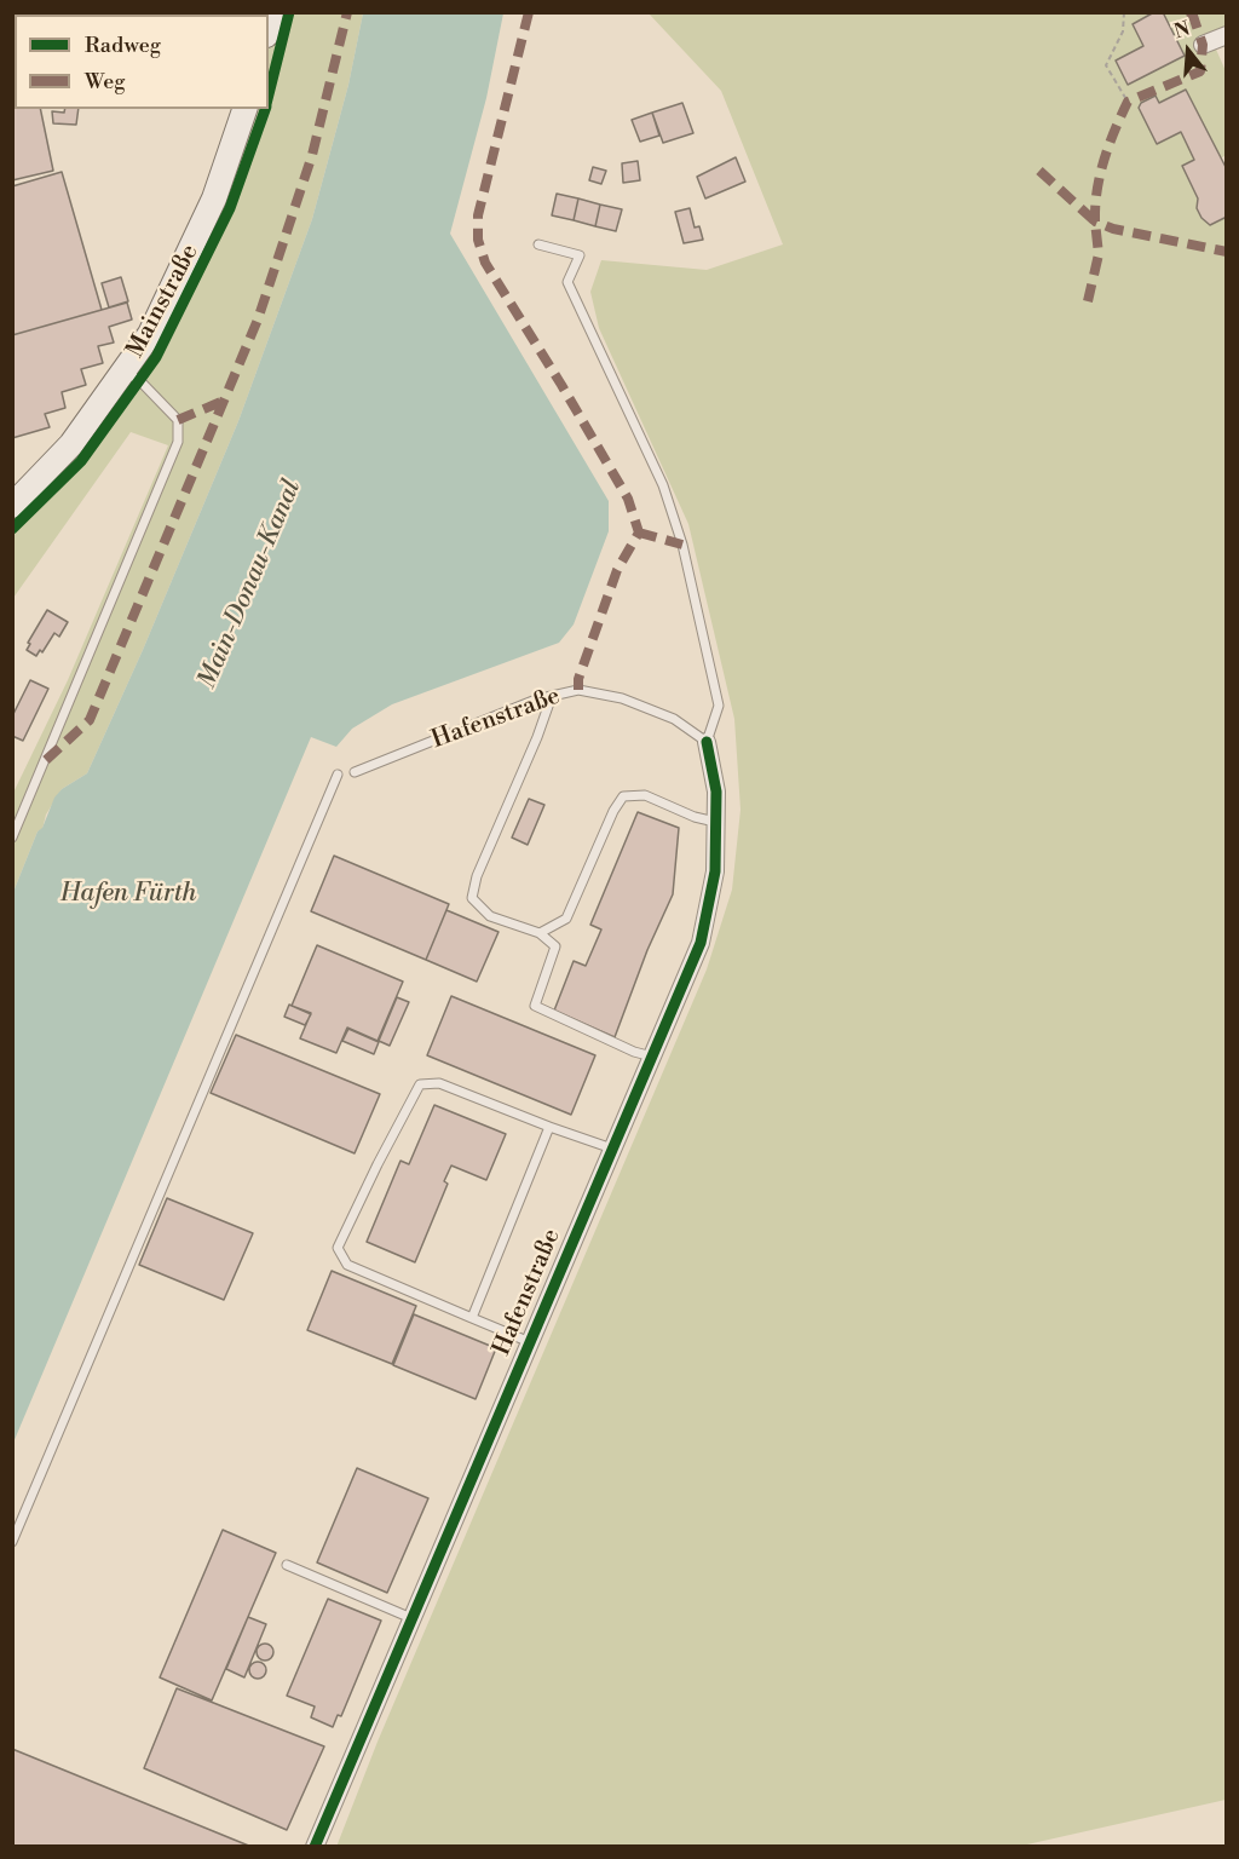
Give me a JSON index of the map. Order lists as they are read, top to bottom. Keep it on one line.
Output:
{"streets":{"main road":["Mainstraße"],"street":["Hafenstraße"]},"water":["Main-Donau-Kanal","Hafen Fürth"],"legend":["Radweg","Weg"],"north":"top"}
